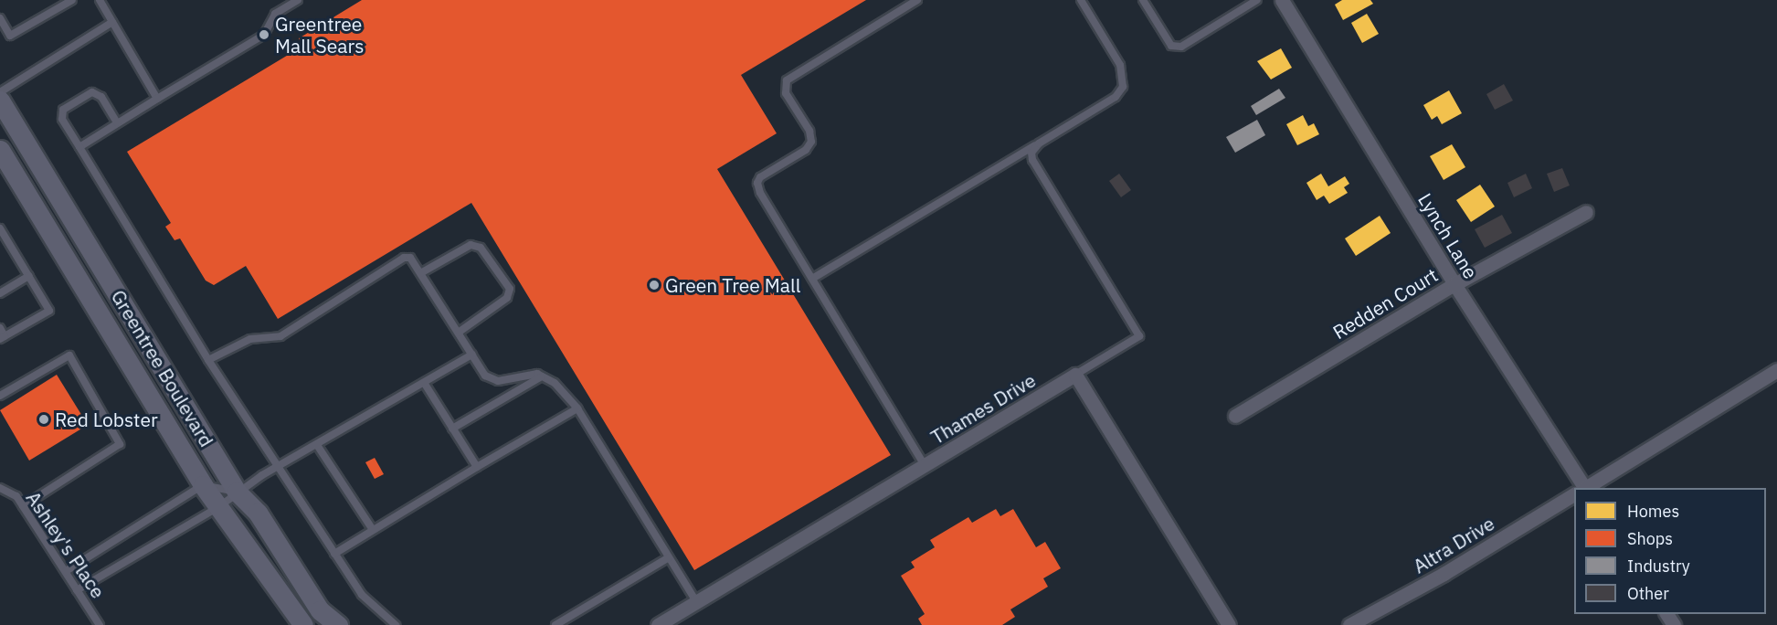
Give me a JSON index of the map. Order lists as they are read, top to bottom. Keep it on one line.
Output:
{"streets":{"main road":["Greentree Boulevard"],"street":["Lynch Lane","Redden Court","Thames Drive","Altra Drive"],"lane":["Ashley's Place"]},"crossings":[["Lynch Lane","Redden Court"]],"places":["Greentree Mall Sears","Green Tree Mall","Red Lobster"],"legend":["Homes","Shops","Industry","Other"]}
